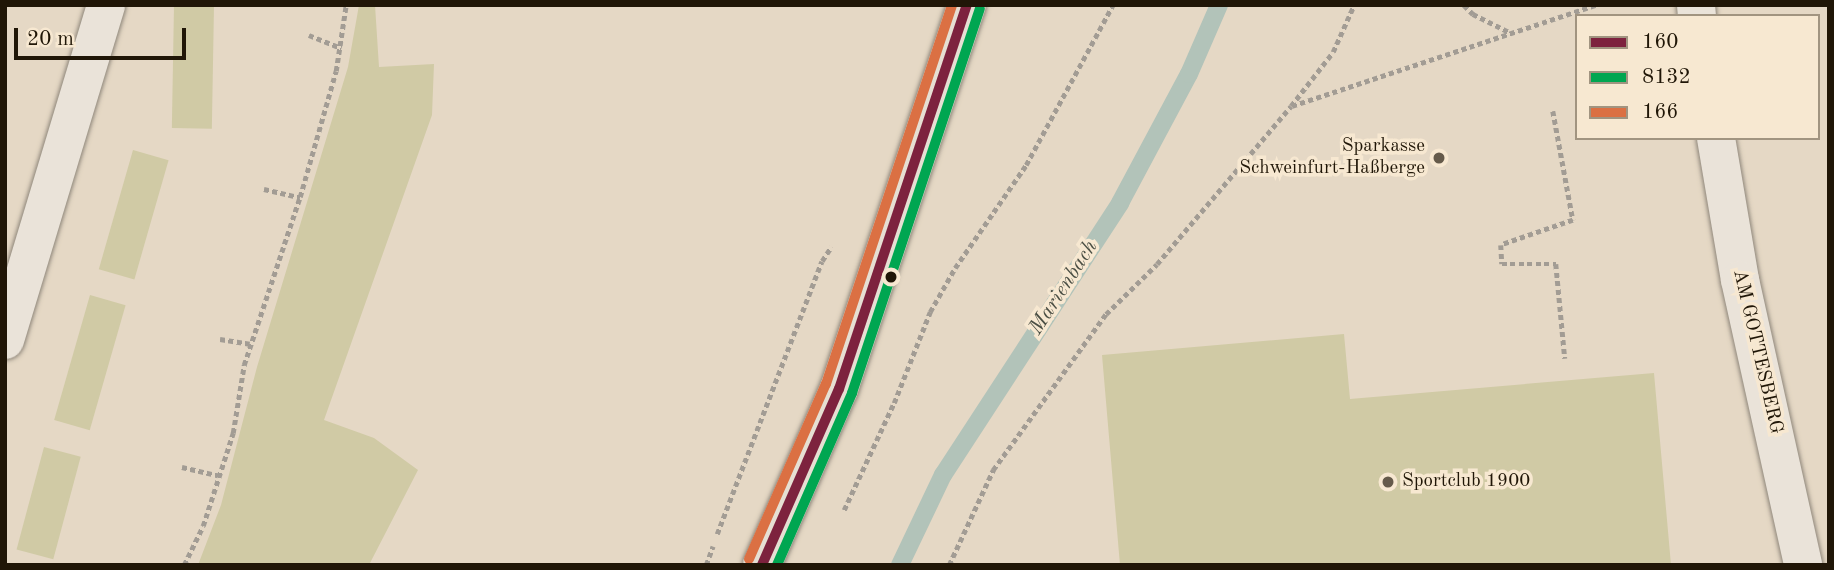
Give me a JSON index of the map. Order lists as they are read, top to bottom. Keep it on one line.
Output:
{"streets":{"street":["AM GOTTESBERG"]},"water":["Marienbach"],"places":["Sparkasse Schweinfurt-Haßberge","Sportclub 1900"],"lines":["transit line 160","transit line 166","transit line 8132"],"legend":["160","8132","166"],"scale_bar":"20 m"}
